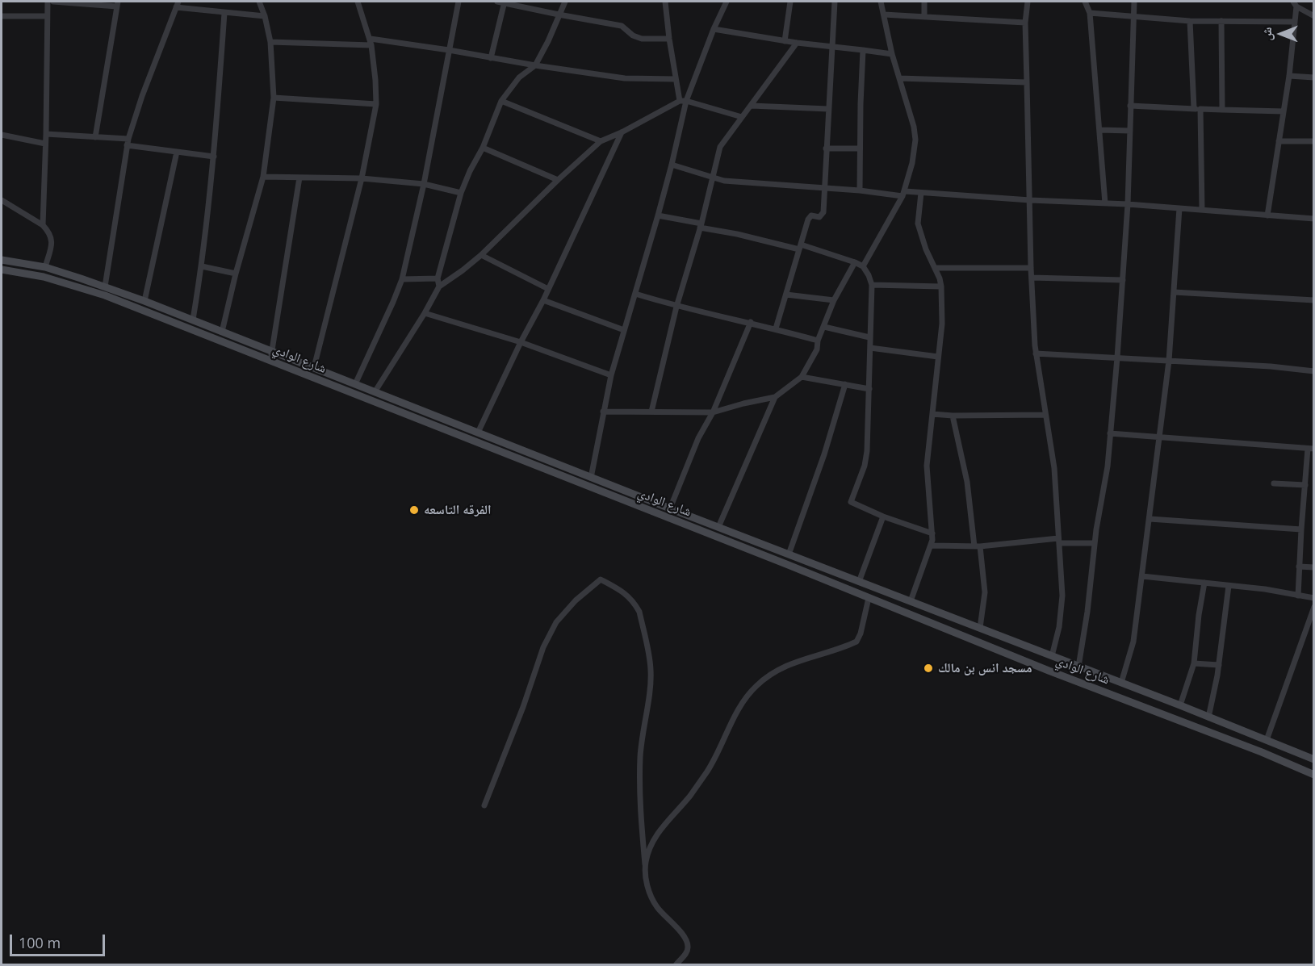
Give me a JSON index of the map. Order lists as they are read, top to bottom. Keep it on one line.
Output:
{"streets":{"main road":["شارع الوادي"]},"places":["الفرقه التاسعه","مسجد انس بن مالك"],"scale_bar":"100 m","north":"left"}
